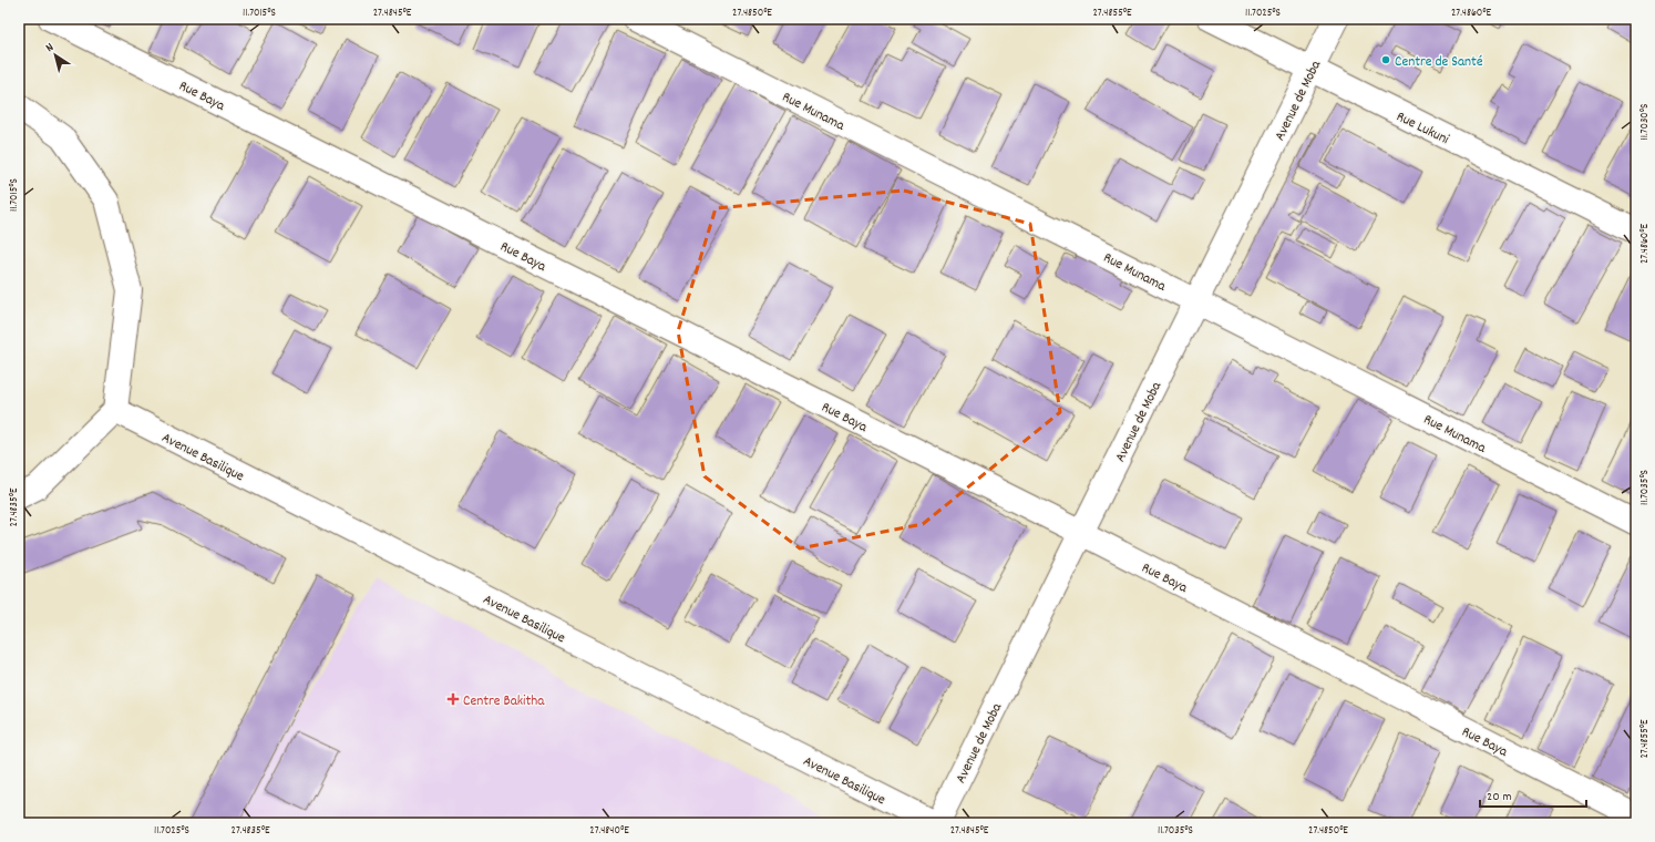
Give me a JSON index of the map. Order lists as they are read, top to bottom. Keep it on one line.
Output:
{"streets":{"street":["Rue Baya","Avenue de Moba","Rue Munama","Rue Lukuni","Avenue Basilique"]},"crossings":[["Rue Baya","Avenue de Moba"],["Avenue de Moba","Rue Munama"],["Avenue de Moba","Rue Lukuni"],["Avenue de Moba","Avenue Basilique"]],"places":{"other":["Centre de Santé"],"health":["Centre Bakitha"]},"scale_bar":"20 m","north":"top left","coordinates":["11.7015°S","27.4845°E","27.4850°E","27.4855°E","11.7025°S","27.4860°E","11.7030°S","11.7035°S","27.4835°E","27.4840°E"]}
